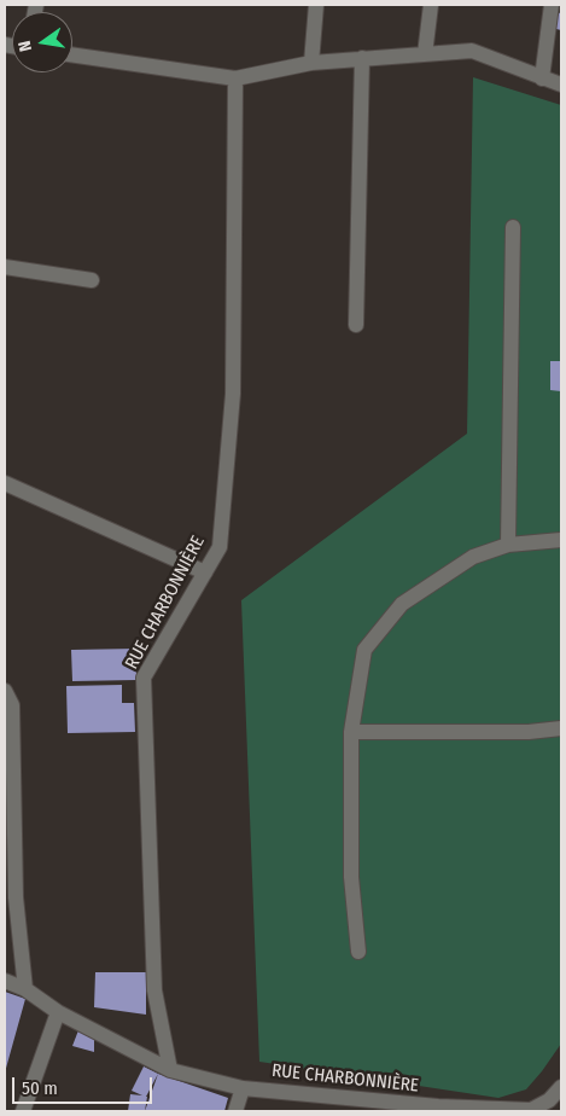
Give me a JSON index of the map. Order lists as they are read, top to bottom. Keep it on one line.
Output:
{"streets":{"street":["RUE CHARBONNIÈRE"]},"scale_bar":"50 m","north":"left"}
